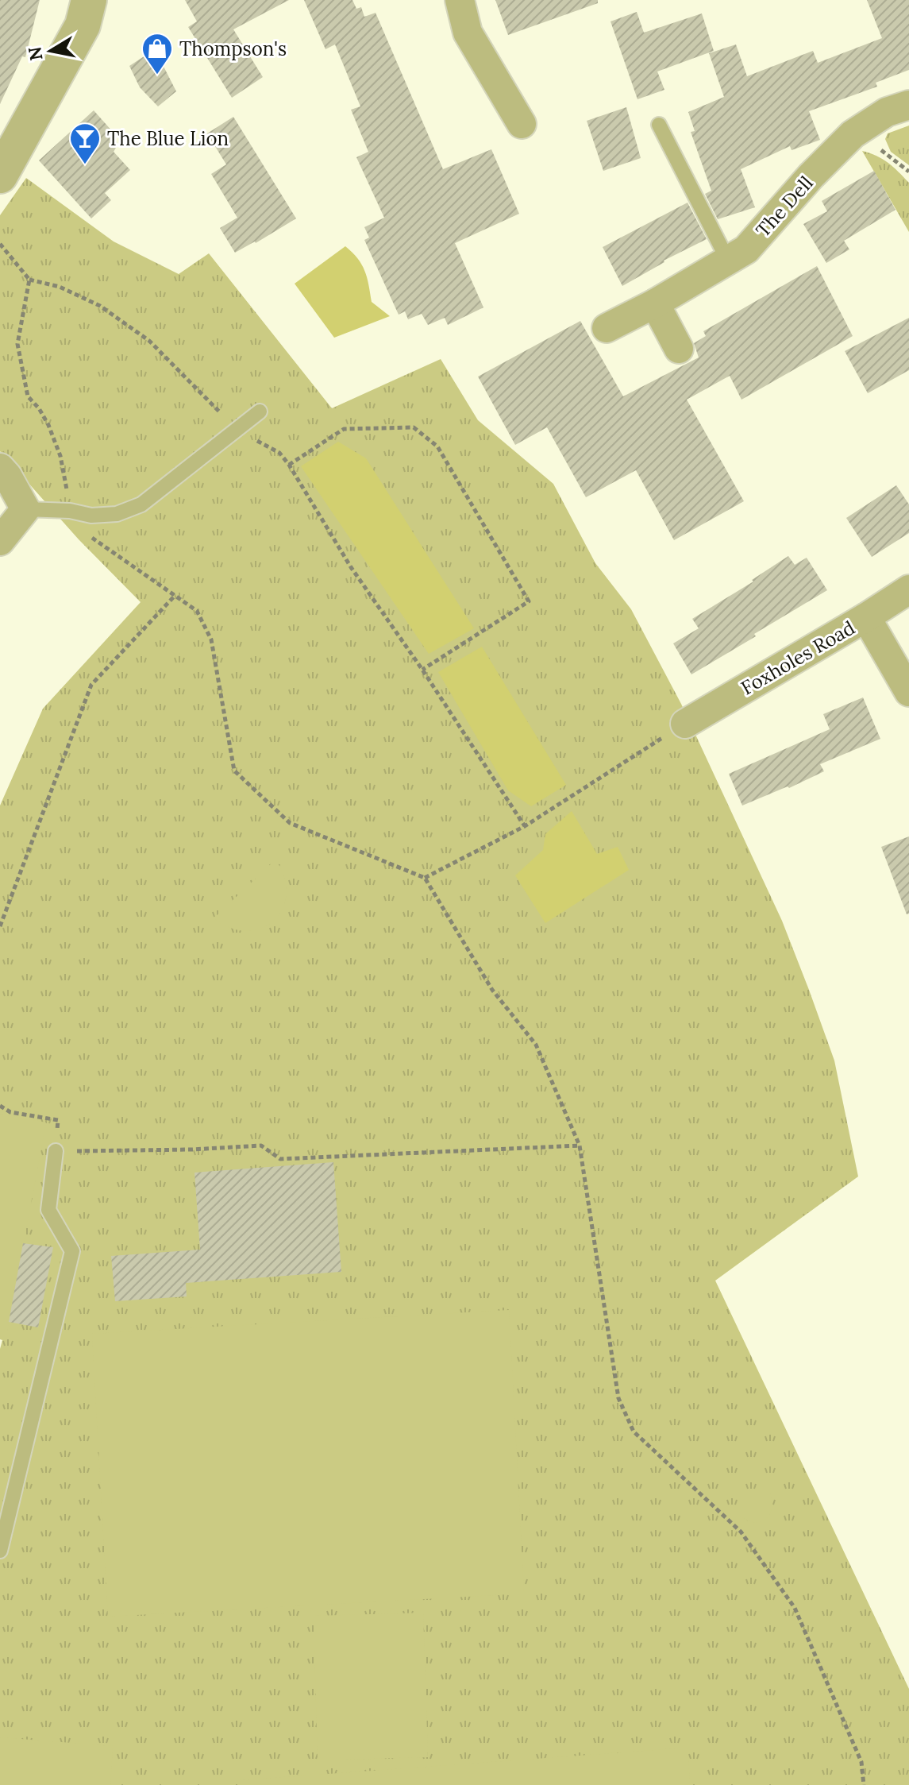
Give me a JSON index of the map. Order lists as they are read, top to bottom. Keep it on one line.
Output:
{"streets":{"street":["The Dell","Foxholes Road"]},"places":{"shop":["Thompson's"],"bar":["The Blue Lion"]},"north":"left"}
